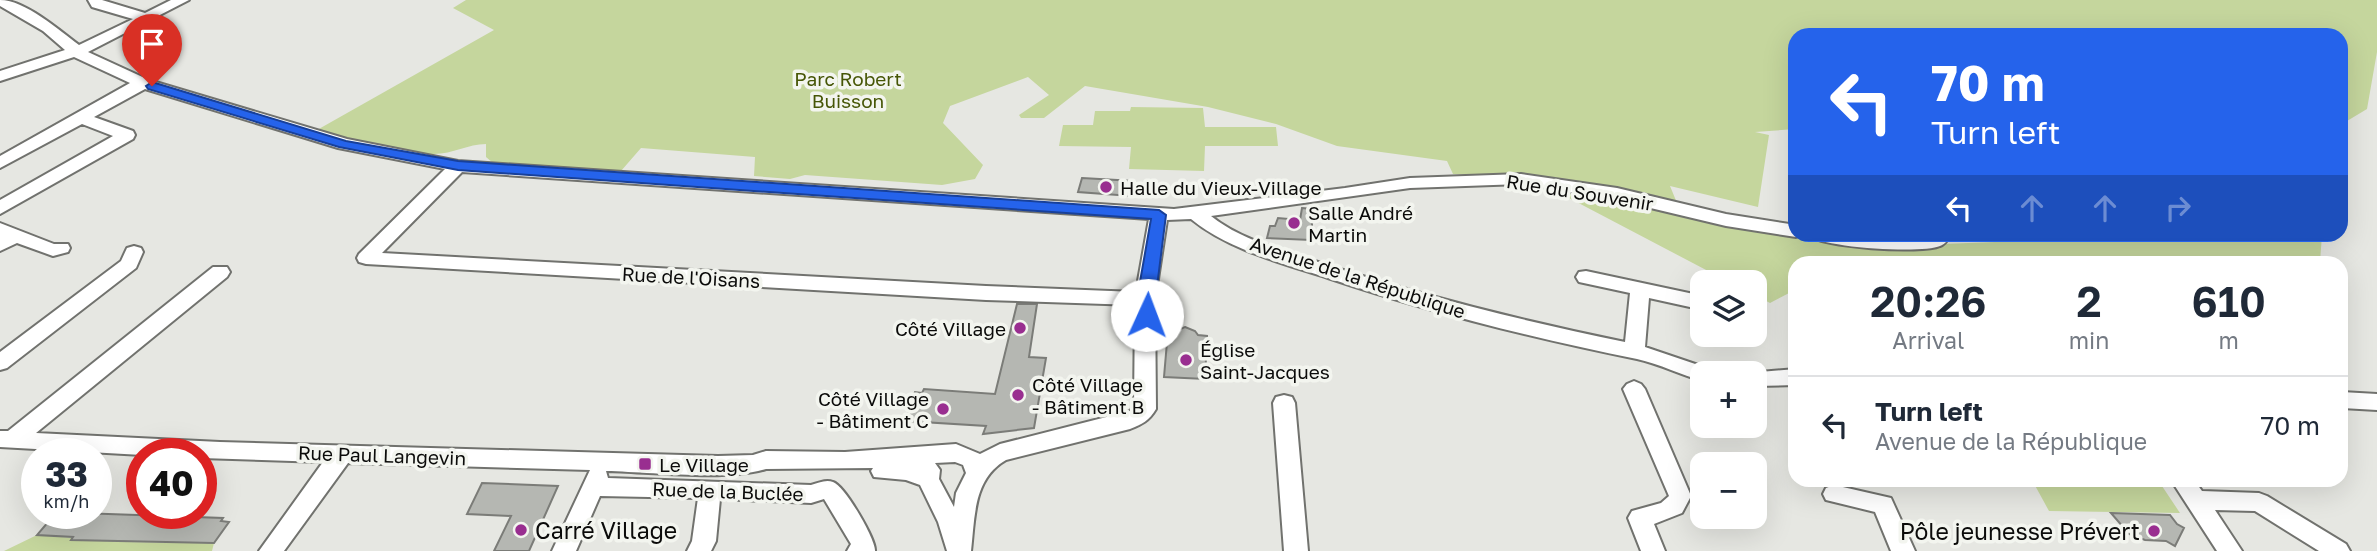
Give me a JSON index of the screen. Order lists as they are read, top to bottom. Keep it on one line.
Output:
{"streets":{"street":["Rue du Souvenir","Rue de l'Oisans","Avenue de la République","Rue Paul Langevin","Rue de la Buclée"]},"crossings":[["Rue du Souvenir","Avenue de la République"],["Rue Paul Langevin","Rue de la Buclée"]],"parks":["Parc Robert Buisson"],"places":{"other":["Halle du Vieux-Village","Salle André Martin","Côté Village","Église Saint-Jacques","Côté Village - Bâtiment B","Côté Village - Bâtiment C","Carré Village","Pôle jeunesse Prévert"],"transit":["Le Village"]},"page":{"turn":["70 m","Turn left"],"eta":["20:26","Arrival","2","min","610","m"],"map_buttons":["+","−"],"list":[{"name":"Turn left","note":"Avenue de la République","value":"70 m"}],"speed":"33 km/h","limit":"40"}}
